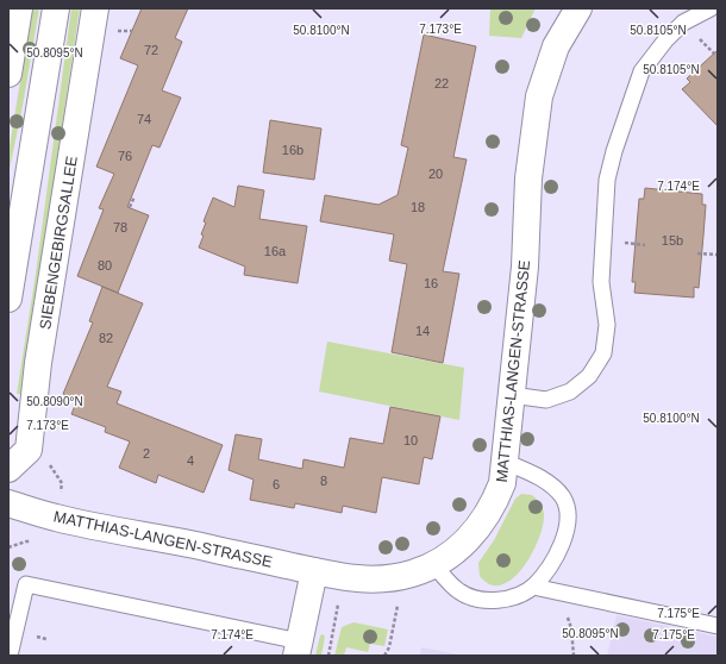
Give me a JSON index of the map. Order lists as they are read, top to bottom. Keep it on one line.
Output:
{"streets":{"street":["SIEBENGEBIRGSALLEE","MATTHIAS-LANGEN-STRASSE"]},"house_numbers":["72","22","74","16b","76","20","18","78","15b","16a","80","16","14","82","10","2","4","8","6"],"coordinates":["7.173°E","50.8100°N","50.8105°N","50.8095°N","7.174°E","50.8090°N","7.175°E"]}
